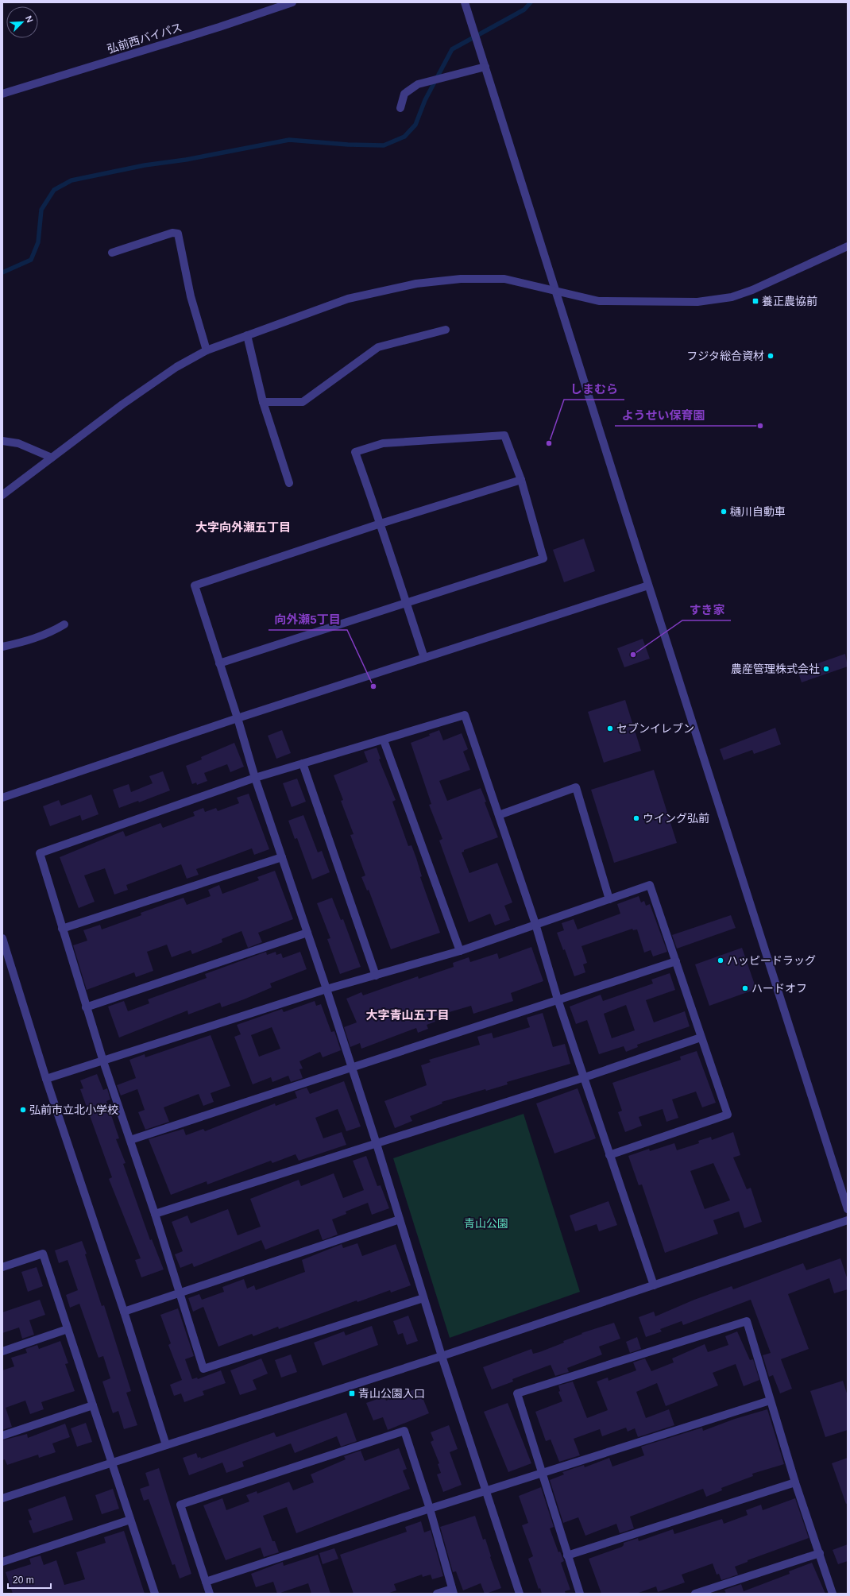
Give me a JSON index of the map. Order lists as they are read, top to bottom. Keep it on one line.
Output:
{"streets":{"street":["弘前西バイパス"]},"districts":["大字向外瀬五丁目","大字青山五丁目"],"parks":["青山公園"],"places":{"transit":["養正農協前","青山公園入口"],"other":["フジタ総合資材","ようせい保育園","しまむら","樋川自動車","すき家","農産管理株式会社","向外瀬5丁目","セブンイレブン","ウイング弘前","ハッピードラッグ","ハードオフ","弘前市立北小学校"]},"scale_bar":"20 m","north":"top right"}
